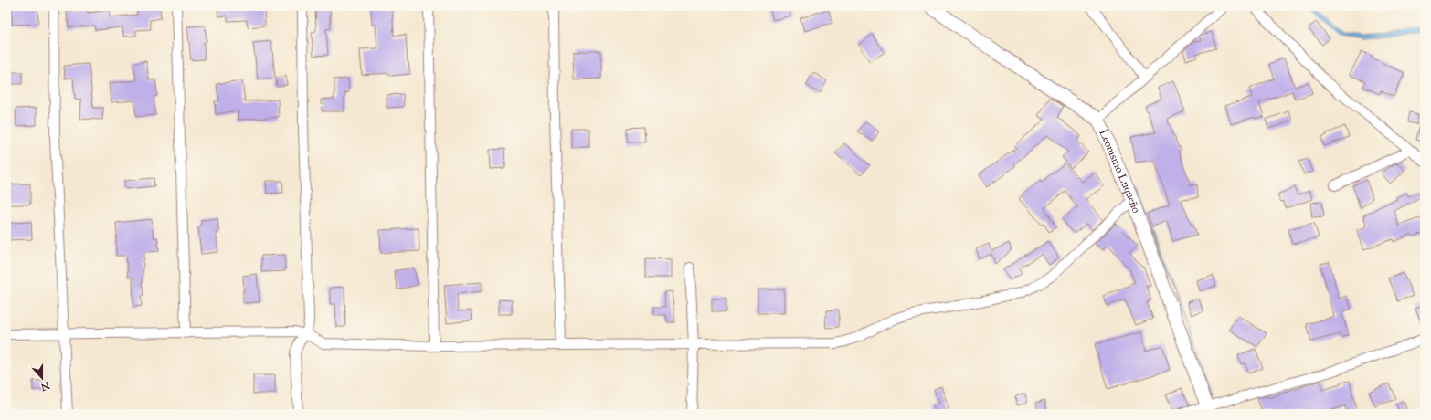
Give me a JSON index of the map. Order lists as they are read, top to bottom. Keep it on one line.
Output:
{"streets":{"street":["Leonismo Luqueño"]},"north":"bottom"}
